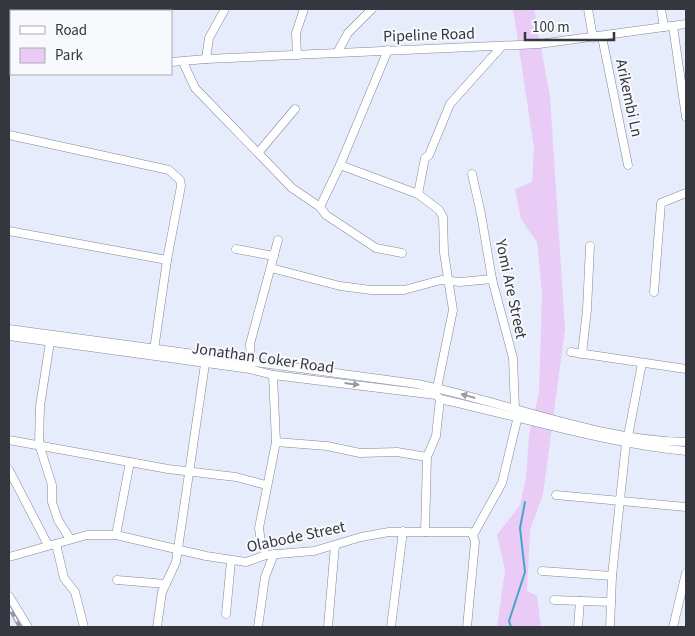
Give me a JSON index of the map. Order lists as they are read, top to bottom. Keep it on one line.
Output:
{"streets":{"street":["Pipeline Road","Arikembi Ln","Yomi Are Street","Jonathan Coker Road","Olabode Street"]},"crossings":[["Pipeline Road","Arikembi Ln"],["Yomi Are Street","Jonathan Coker Road"],["Yomi Are Street","Olabode Street"]],"legend":["Road","Park"],"scale_bar":"100 m"}
